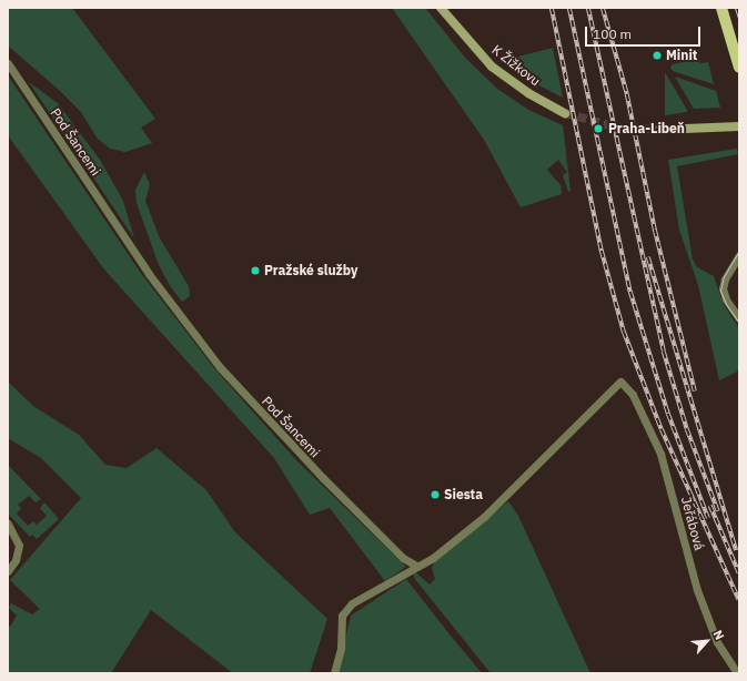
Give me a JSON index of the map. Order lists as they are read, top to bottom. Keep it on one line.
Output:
{"streets":{"main road":["K Žižkovu"],"street":["Pod Šancemi","Jeřábová"]},"crossings":[["Pod Šancemi","Jeřábová"]],"places":["Minit","Praha-Libeň","Pražské služby","Siesta"],"scale_bar":"100 m","north":"top right"}
